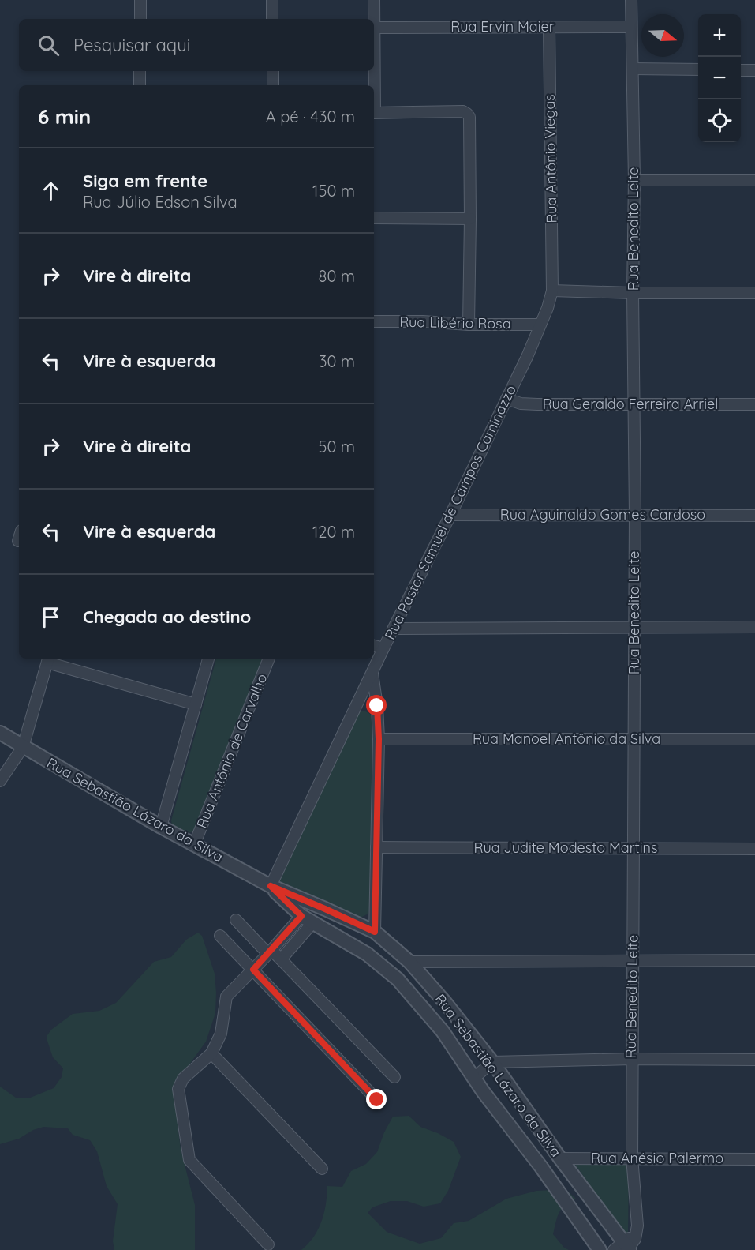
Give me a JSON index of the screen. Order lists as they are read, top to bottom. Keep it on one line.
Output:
{"streets":{"street":["Rua Ervin Maier","Rua Antônio Viegas","Rua Benedito Leite","Rua Libério Rosa","Rua Geraldo Ferreira Arriel","Rua Pastor Samuel de Campos Caminazzo","Rua Aguinaldo Gomes Cardoso","Rua Manoel Antônio da Silva","Rua Antônio de Carvalho","Rua Sebastião Lázaro da Silva","Rua Judite Modesto Martins","Rua Anésio Palermo"]},"crossings":[["Rua Ervin Maier","Rua Antônio Viegas"],["Rua Ervin Maier","Rua Benedito Leite"],["Rua Antônio Viegas","Rua Pastor Samuel de Campos Caminazzo"],["Rua Benedito Leite","Rua Geraldo Ferreira Arriel"],["Rua Benedito Leite","Rua Aguinaldo Gomes Cardoso"],["Rua Benedito Leite","Rua Manoel Antônio da Silva"],["Rua Benedito Leite","Rua Sebastião Lázaro da Silva"],["Rua Benedito Leite","Rua Judite Modesto Martins"],["Rua Benedito Leite","Rua Anésio Palermo"],["Rua Libério Rosa","Rua Pastor Samuel de Campos Caminazzo"],["Rua Geraldo Ferreira Arriel","Rua Pastor Samuel de Campos Caminazzo"],["Rua Pastor Samuel de Campos Caminazzo","Rua Aguinaldo Gomes Cardoso"],["Rua Pastor Samuel de Campos Caminazzo","Rua Sebastião Lázaro da Silva"],["Rua Antônio de Carvalho","Rua Sebastião Lázaro da Silva"],["Rua Sebastião Lázaro da Silva","Rua Anésio Palermo"]],"north":"right","page":{"map_buttons":["+","−"],"search":"Pesquisar aqui","heading":["6 min","A pé · 430 m"],"list":[["Siga em frente","Rua Júlio Edson Silva","150 m"],["Vire à direita","80 m"],["Vire à esquerda","30 m"],["Vire à direita","50 m"],["Vire à esquerda","120 m"],"Chegada ao destino"]}}
